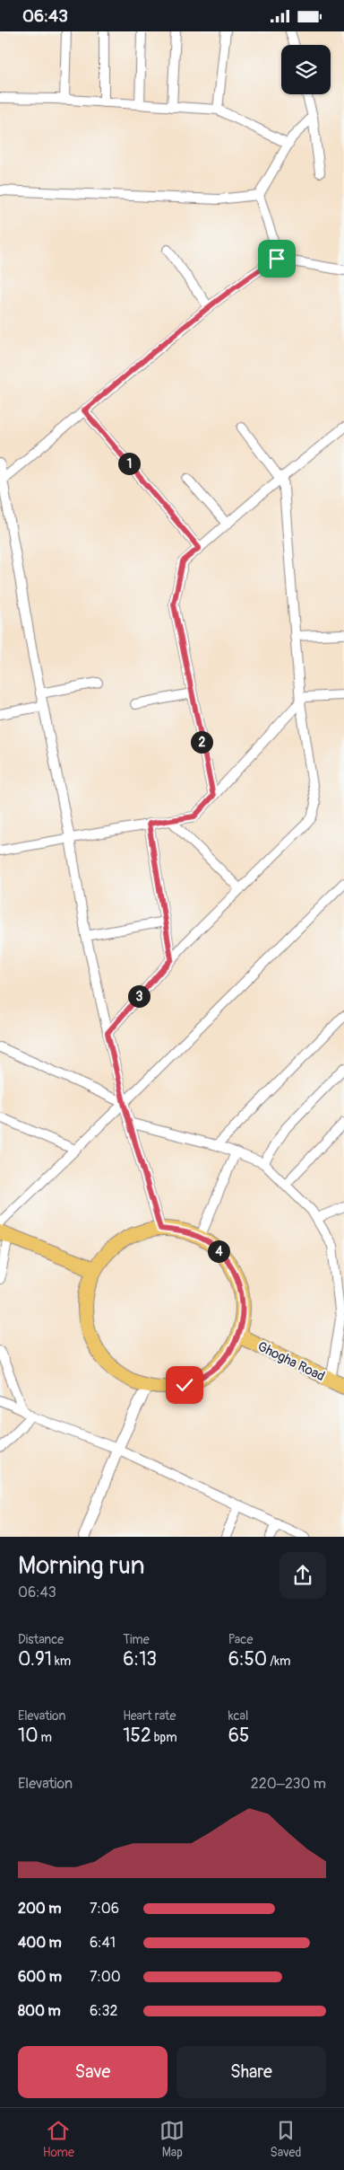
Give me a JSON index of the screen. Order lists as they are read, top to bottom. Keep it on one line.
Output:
{"streets":{"main road":["Ghogha Road"]},"page":{"status":"06:43","pins":["1","2","3","4"],"heading":["Morning run","06:43"],"stats":[["Distance","0.91 km"],["Time","6:13"],["Pace","6:50 /km"],["Elevation","10 m"],["Heart rate","152 bpm"],["kcal","65"]],"chart":["Elevation","220–230 m"],"list":[{"name":"200 m","note":"7:06"},{"name":"400 m","note":"6:41"},{"name":"600 m","note":"7:00"},{"name":"800 m","note":"6:32"}],"buttons":["Save","Share"],"tabs":["Home","Map","Saved"]}}
